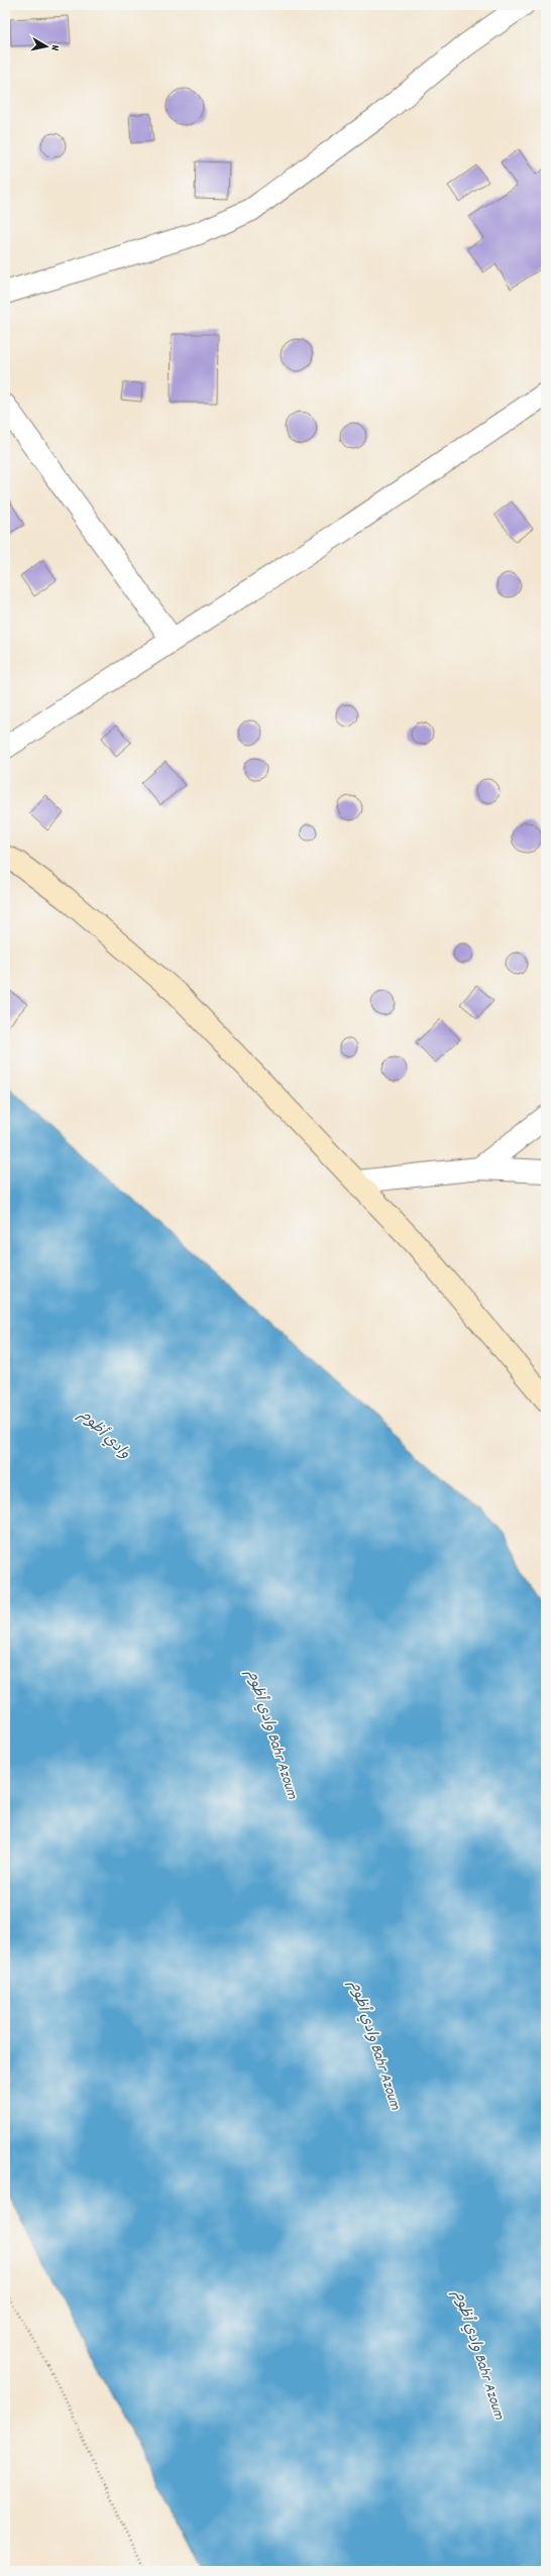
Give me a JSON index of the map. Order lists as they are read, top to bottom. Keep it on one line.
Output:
{"water":["وادي أظوم","وادي أظوم Bahr Azoum"],"north":"right"}
